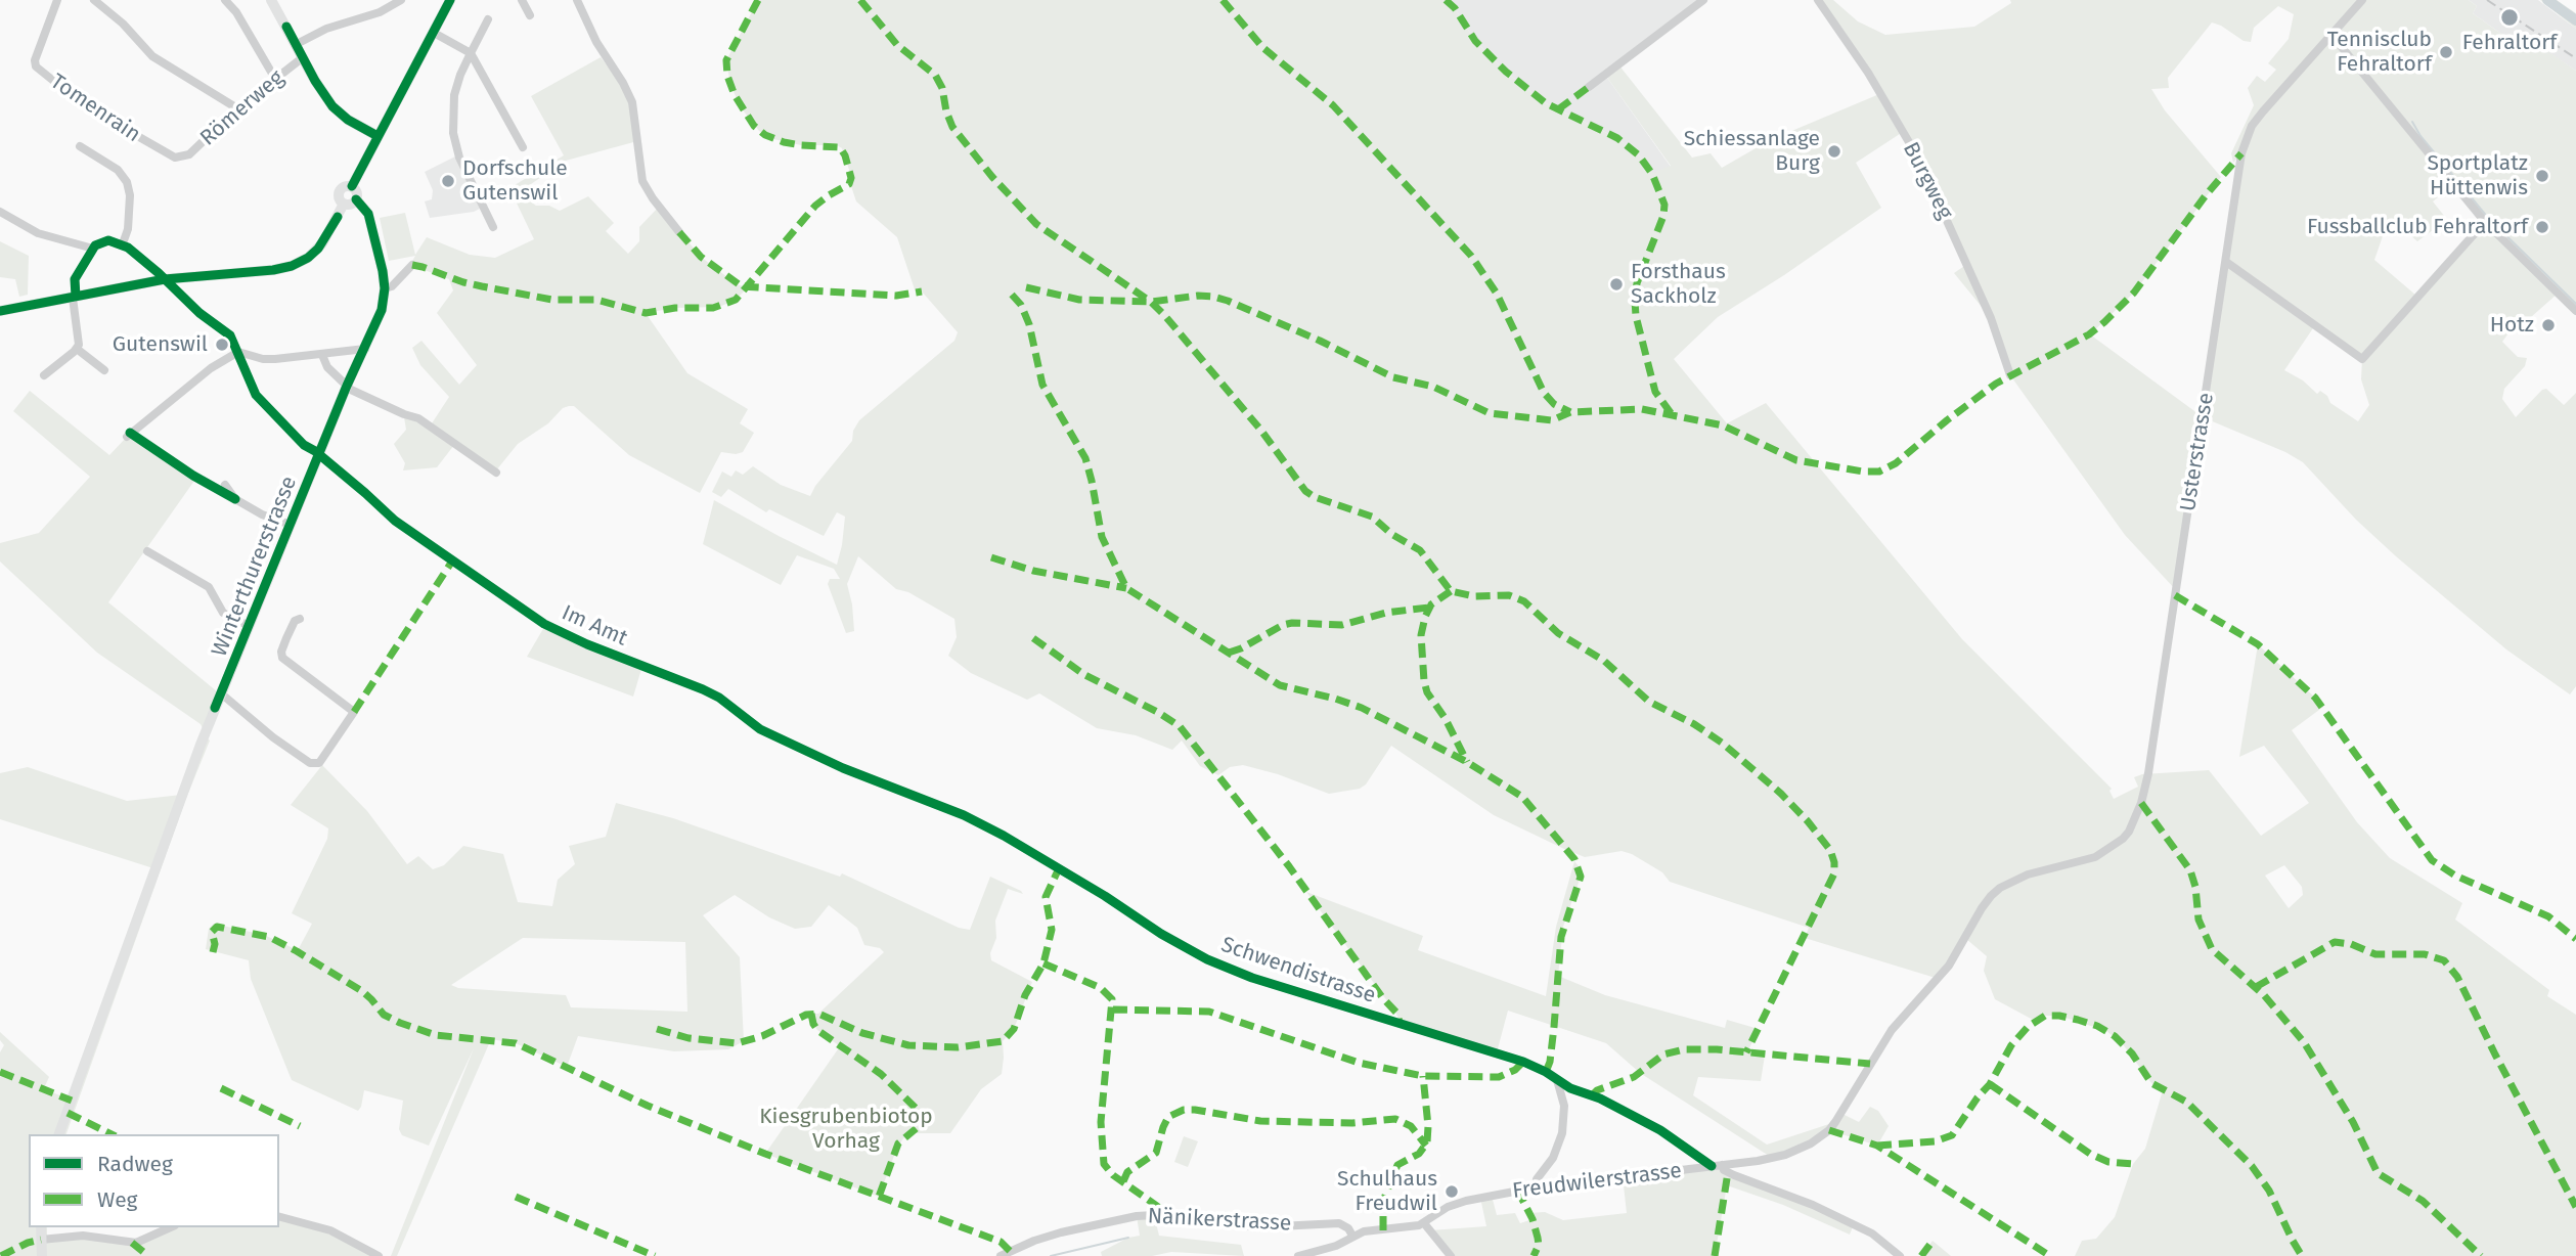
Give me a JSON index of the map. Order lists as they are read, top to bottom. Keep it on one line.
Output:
{"streets":{"main road":["Winterthurerstrasse"],"street":["Tomenrain","Römerweg","Burgweg","Usterstrasse","Im Amt","Schwendistrasse","Freudwilerstrasse","Nänikerstrasse"]},"crossings":[["Tomenrain","Römerweg"],["Usterstrasse","Freudwilerstrasse"],["Winterthurerstrasse","Im Amt"],["Im Amt","Schwendistrasse"],["Schwendistrasse","Freudwilerstrasse"],["Freudwilerstrasse","Nänikerstrasse"]],"parks":["Kiesgrubenbiotop Vorhag"],"places":["Fehraltorf","Tennisclub Fehraltorf","Schiessanlage Burg","Sportplatz Hüttenwis","Dorfschule Gutenswil","Fussballclub Fehraltorf","Forsthaus Sackholz","Hotz","Gutenswil","Schulhaus Freudwil"],"legend":["Radweg","Weg"]}
